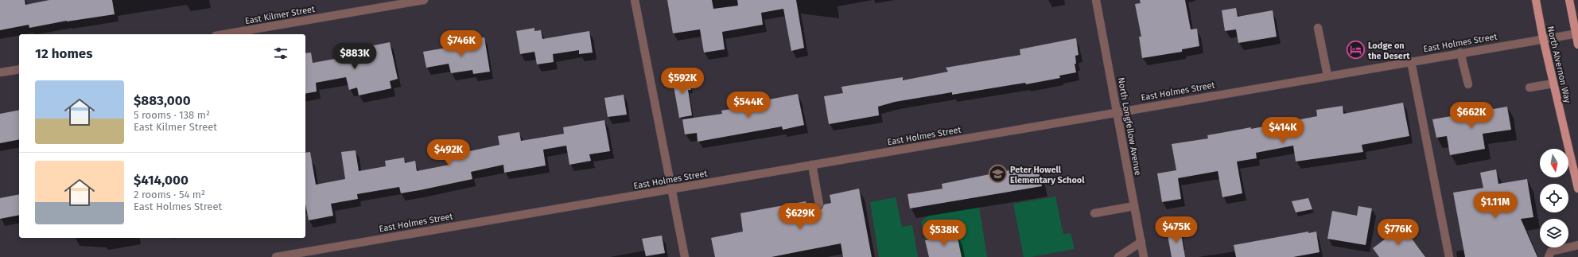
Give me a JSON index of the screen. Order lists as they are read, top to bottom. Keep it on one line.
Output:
{"streets":{"main road":["North Alvernon Way"],"street":["East Kilmer Street","East Holmes Street","North Longfellow Avenue"]},"crossings":[["East Holmes Street","North Alvernon Way"],["East Holmes Street","North Longfellow Avenue"]],"places":{"hotel":["Lodge on the Desert"],"school or university":["Peter Howell Elementary School"]},"north":"bottom","page":{"price":["$746K","$883K","$592K","$544K","$662K","$414K","$492K","$1.11M","$629K","$475K","$776K","$538K"],"heading":"12 homes","list":[{"name":"$883,000","note":"5 rooms · 138 m² · East Kilmer Street"},{"name":"$414,000","note":"2 rooms · 54 m² · East Holmes Street"}]}}
